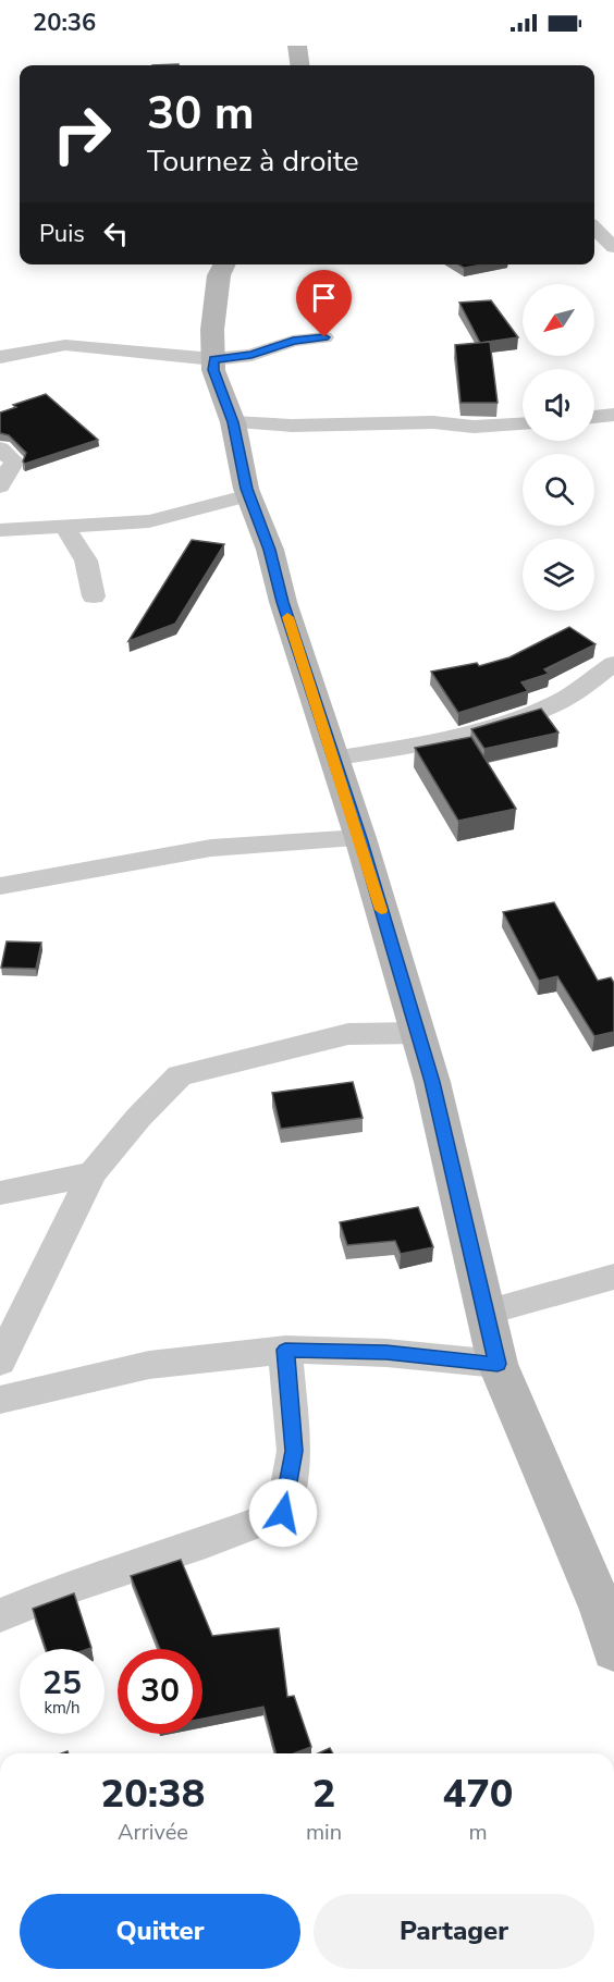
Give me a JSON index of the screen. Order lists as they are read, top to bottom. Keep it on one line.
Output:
{"north":"bottom left","page":{"status":"20:36","turn":["30 m","Tournez à droite"],"then":"Puis","speed":"25 km/h","limit":"30","eta":["20:38","Arrivée","2","min","470","m"],"buttons":["Quitter","Partager"]}}
